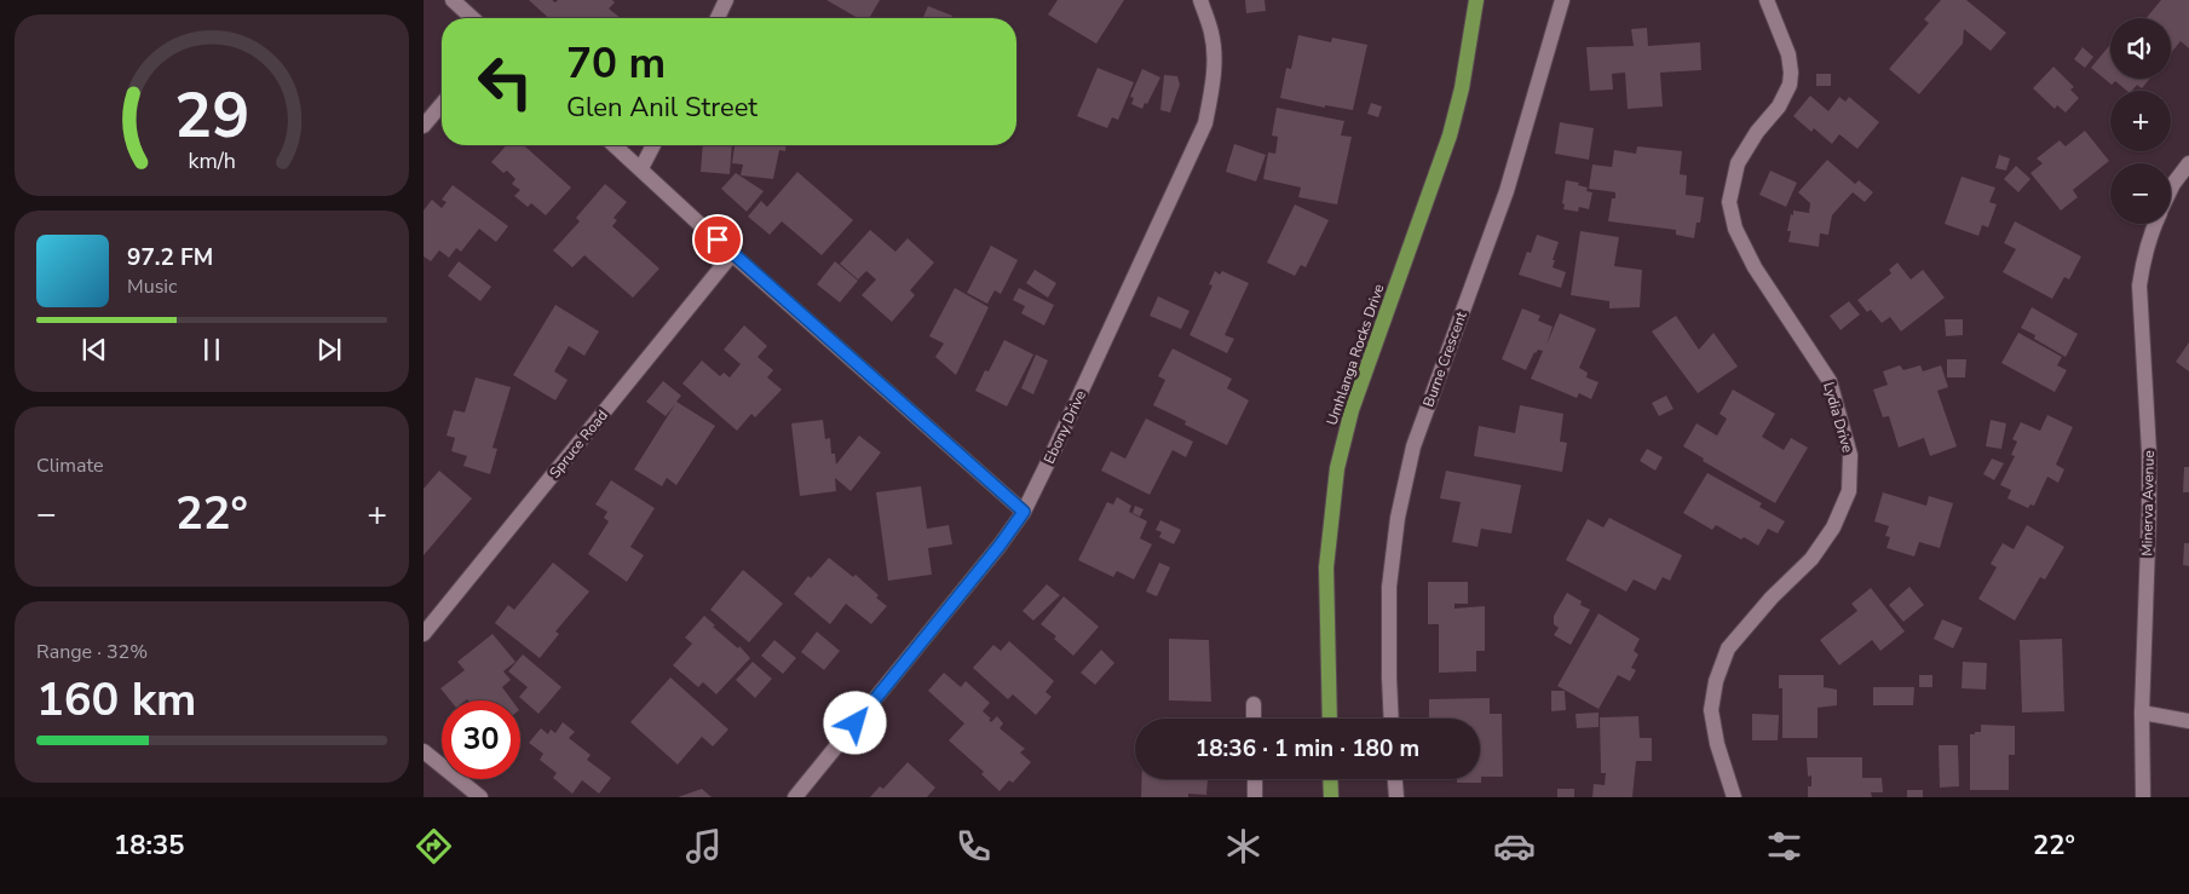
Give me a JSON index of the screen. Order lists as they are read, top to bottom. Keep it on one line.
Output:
{"streets":{"main road":["Umhlanga Rocks Drive"],"street":["Burne Crescent","Lydia Drive","Ebony Drive","Spruce Road","Minerva Avenue"]},"page":{"map_buttons":["+","−"],"turn":["70 m","Glen Anil Street"],"song":["97.2 FM","Music"],"tile":["Climate",["Range · 32%","160 km"]],"heat":["−","22°","+"],"limit":"30","trip":"18:36 · 1 min · 180 m","tabs":["18:35","22°"],"gauge":["29","km/h"]}}
